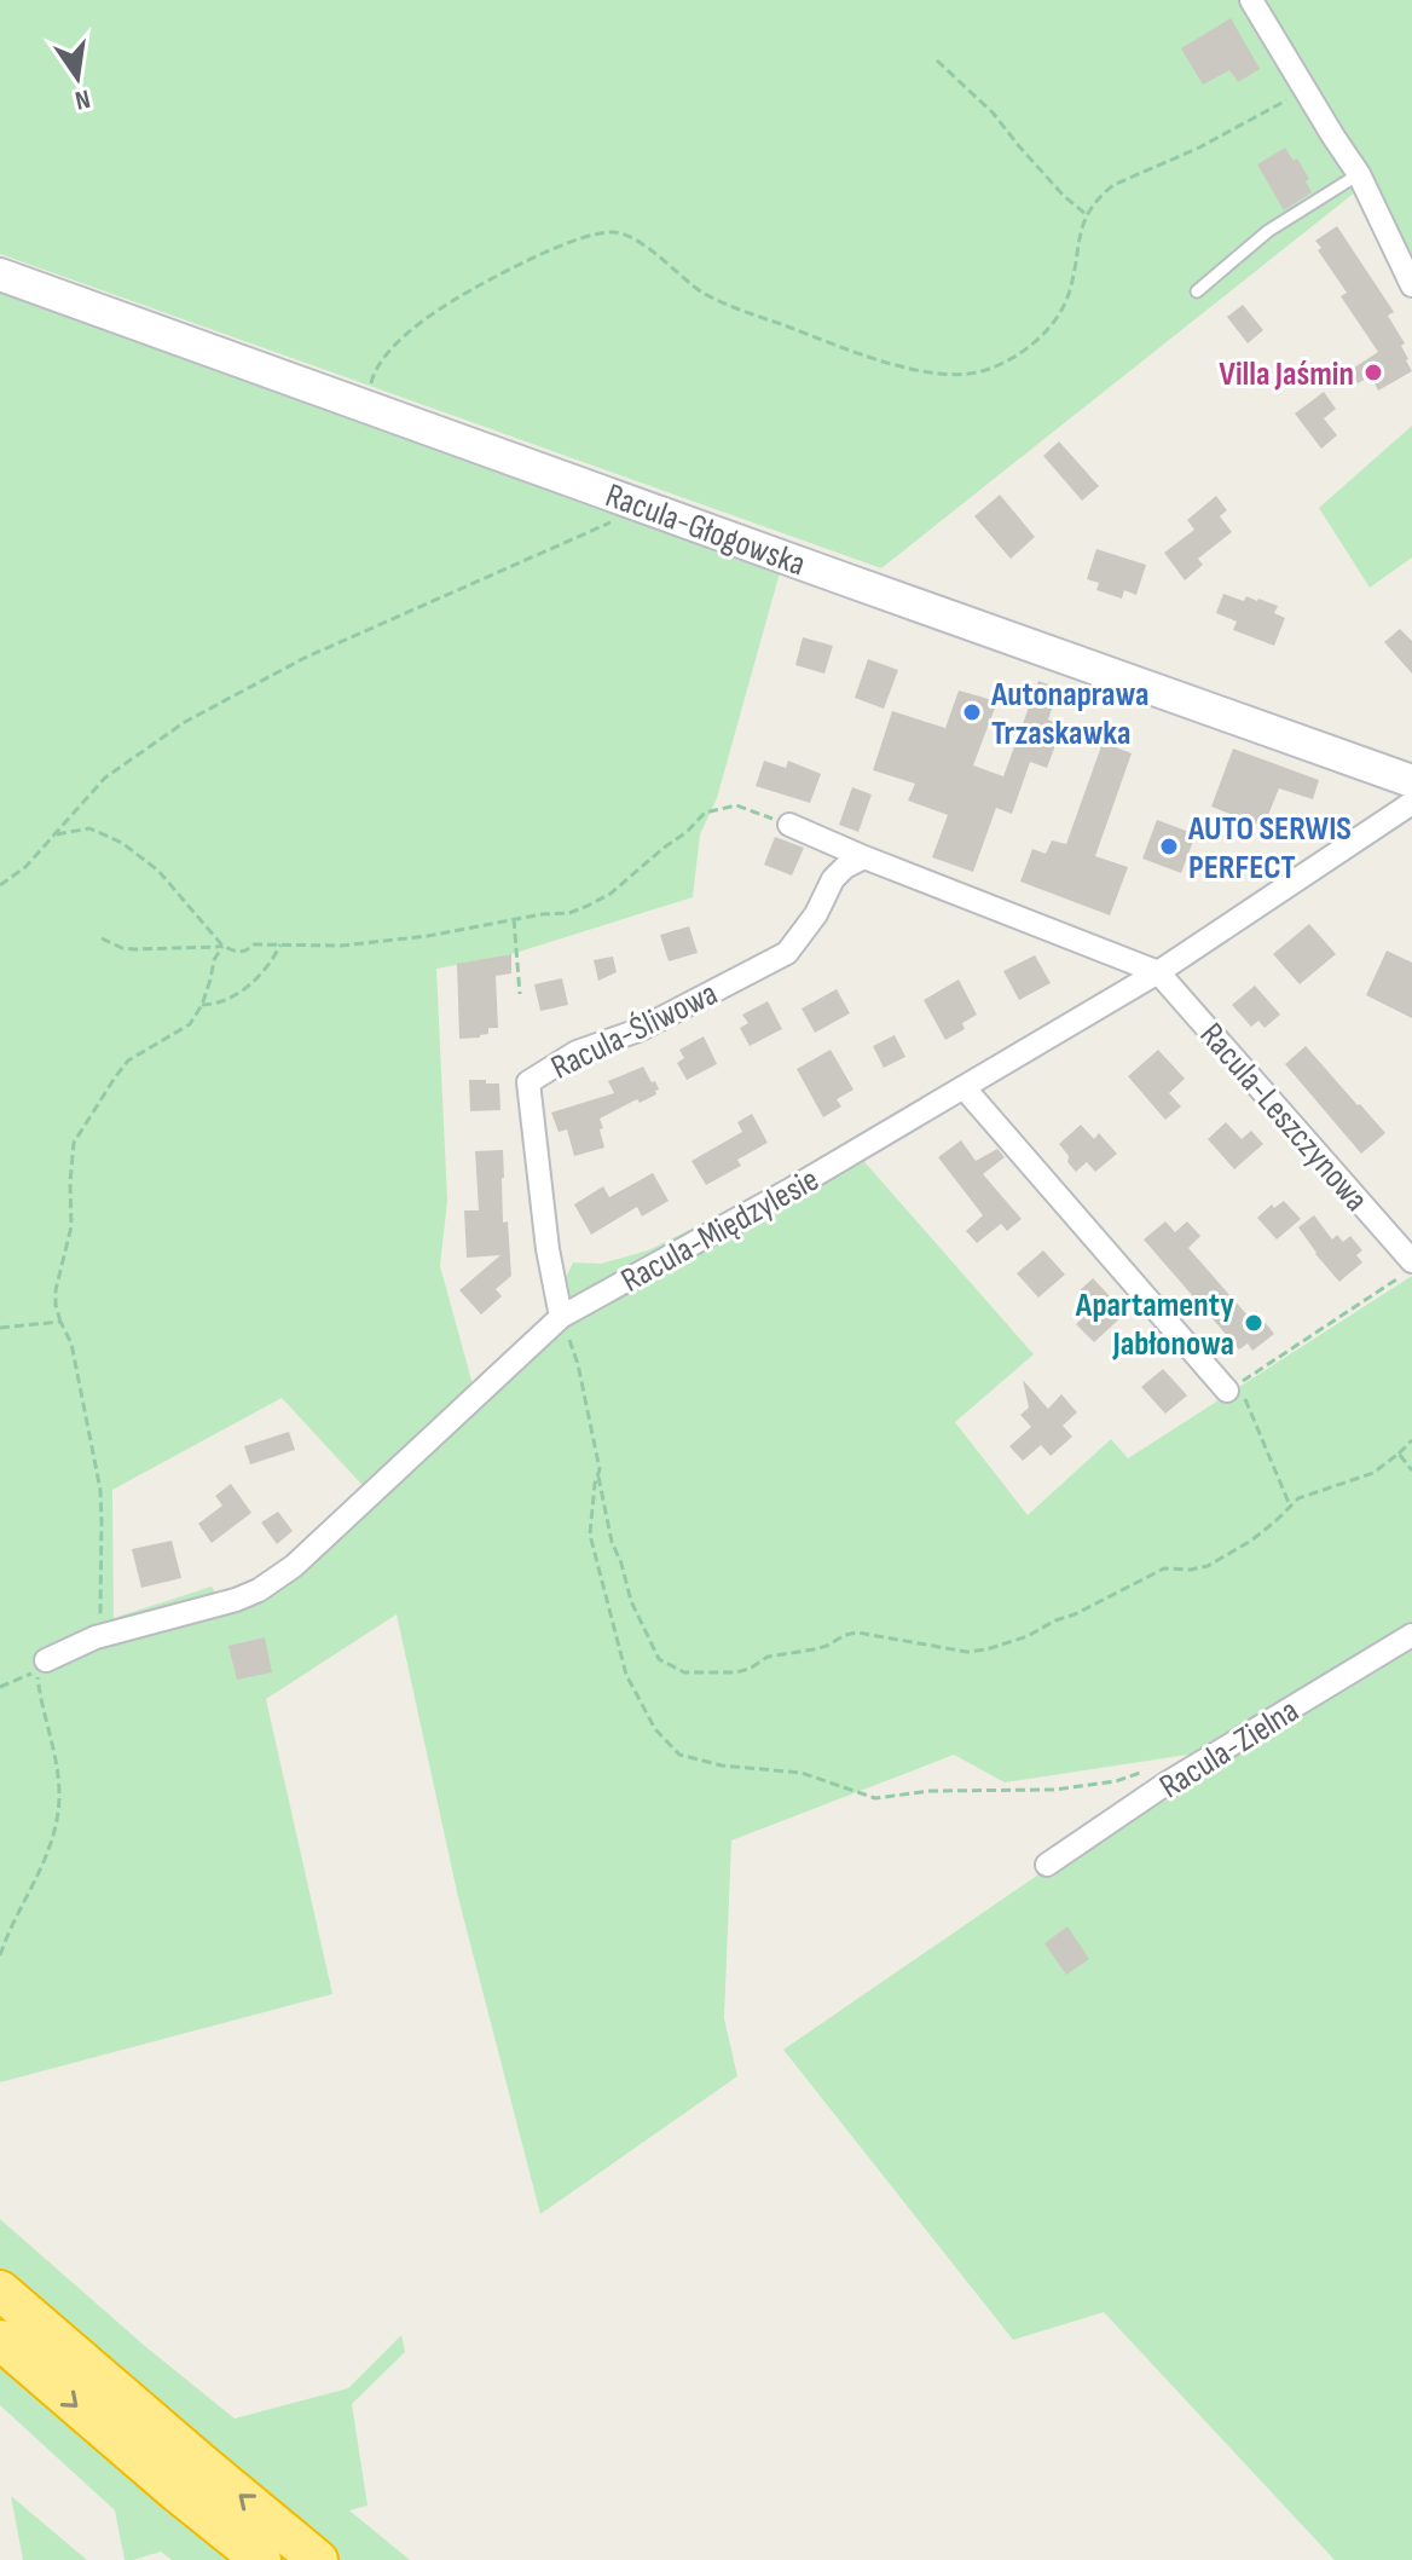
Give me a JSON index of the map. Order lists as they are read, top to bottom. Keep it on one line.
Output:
{"streets":{"street":["Racula-Głogowska","Racula-Śliwowa","Racula-Leszczynowa","Racula-Międzylesie","Racula-Zielna"]},"crossings":[["Racula-Śliwowa","Racula-Międzylesie"],["Racula-Leszczynowa","Racula-Międzylesie"]],"places":["Villa Jaśmin","Autonaprawa Trzaskawka","AUTO SERWIS PERFECT","Apartamenty Jabłonowa"],"north":"bottom"}
